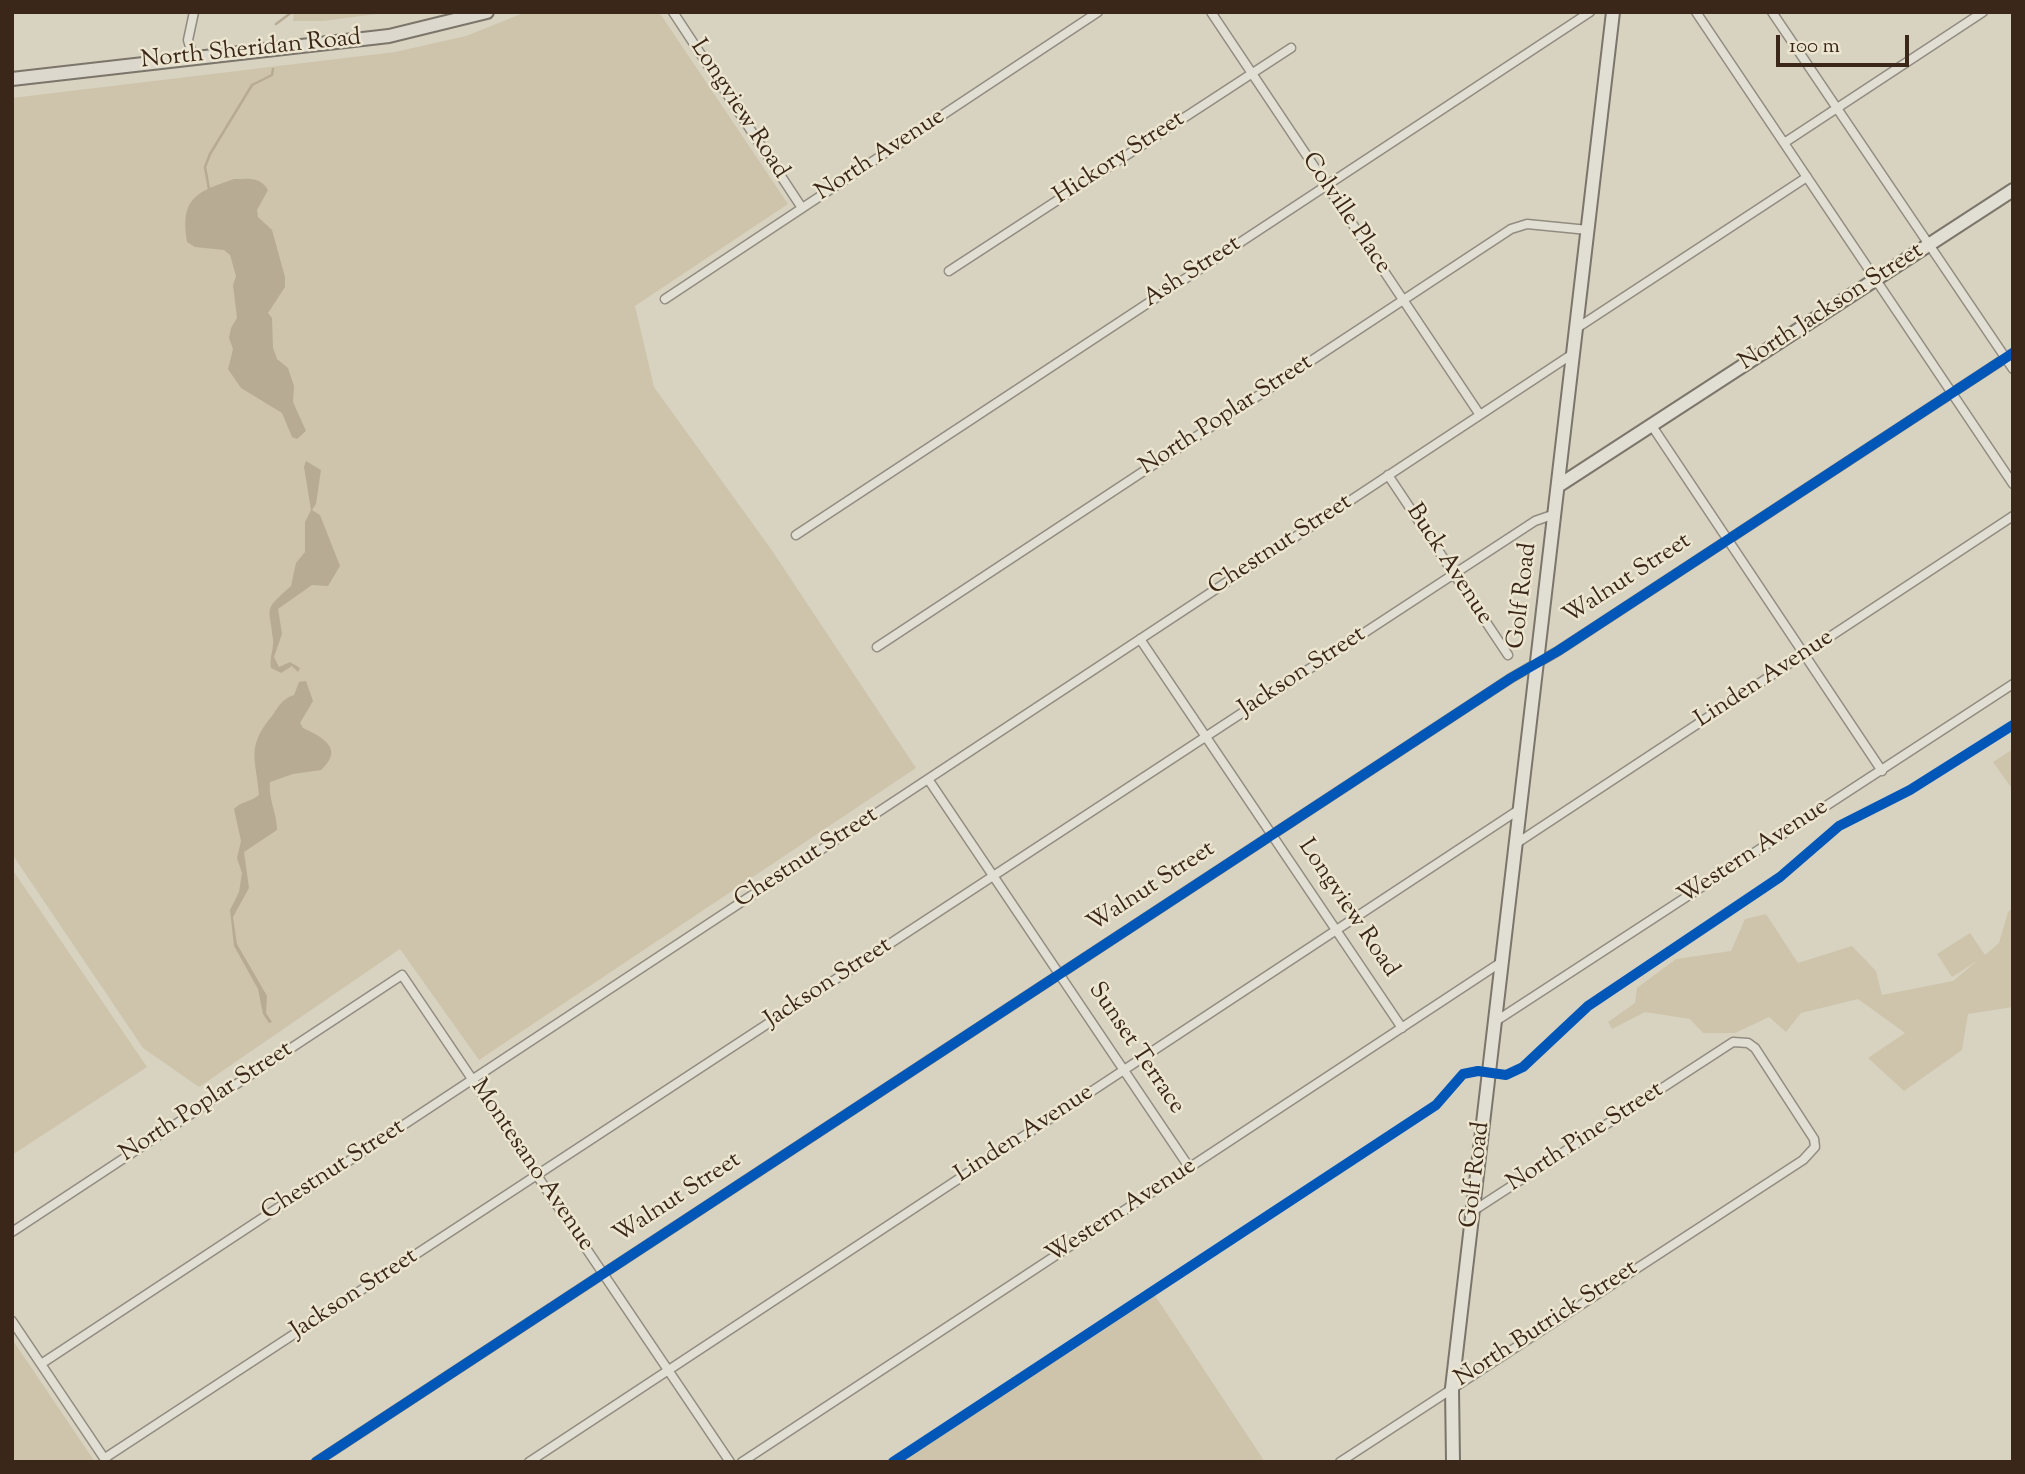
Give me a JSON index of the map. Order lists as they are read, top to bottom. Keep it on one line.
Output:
{"streets":{"main road":["North Sheridan Road"],"street":["Longview Road","North Avenue","Hickory Street","Colville Place","Ash Street","North Jackson Street","North Poplar Street","Chestnut Street","Buck Avenue","Walnut Street","Golf Road","Jackson Street","Linden Avenue","Western Avenue","Sunset Terrace","North Pine Street","Montesano Avenue","North Butrick Street"]},"crossings":[["Longview Road","North Avenue"],["Longview Road","Chestnut Street"],["Longview Road","Walnut Street"],["Longview Road","Jackson Street"],["Longview Road","Linden Avenue"],["Longview Road","Western Avenue"],["Hickory Street","Colville Place"],["Colville Place","Ash Street"],["Colville Place","North Poplar Street"],["Colville Place","Chestnut Street"],["North Poplar Street","Golf Road"],["North Poplar Street","Montesano Avenue"],["Chestnut Street","Buck Avenue"],["Chestnut Street","Golf Road"],["Chestnut Street","Sunset Terrace"],["Chestnut Street","Montesano Avenue"],["Buck Avenue","Jackson Street"],["Walnut Street","Golf Road"],["Walnut Street","Sunset Terrace"],["Walnut Street","Montesano Avenue"],["Golf Road","Jackson Street"],["Golf Road","Linden Avenue"],["Golf Road","Western Avenue"],["Golf Road","North Pine Street"],["Golf Road","North Butrick Street"],["Jackson Street","Sunset Terrace"],["Jackson Street","Montesano Avenue"],["Linden Avenue","Sunset Terrace"],["Linden Avenue","Montesano Avenue"],["Western Avenue","Sunset Terrace"],["North Pine Street","North Butrick Street"]],"scale_bar":"100 m"}
